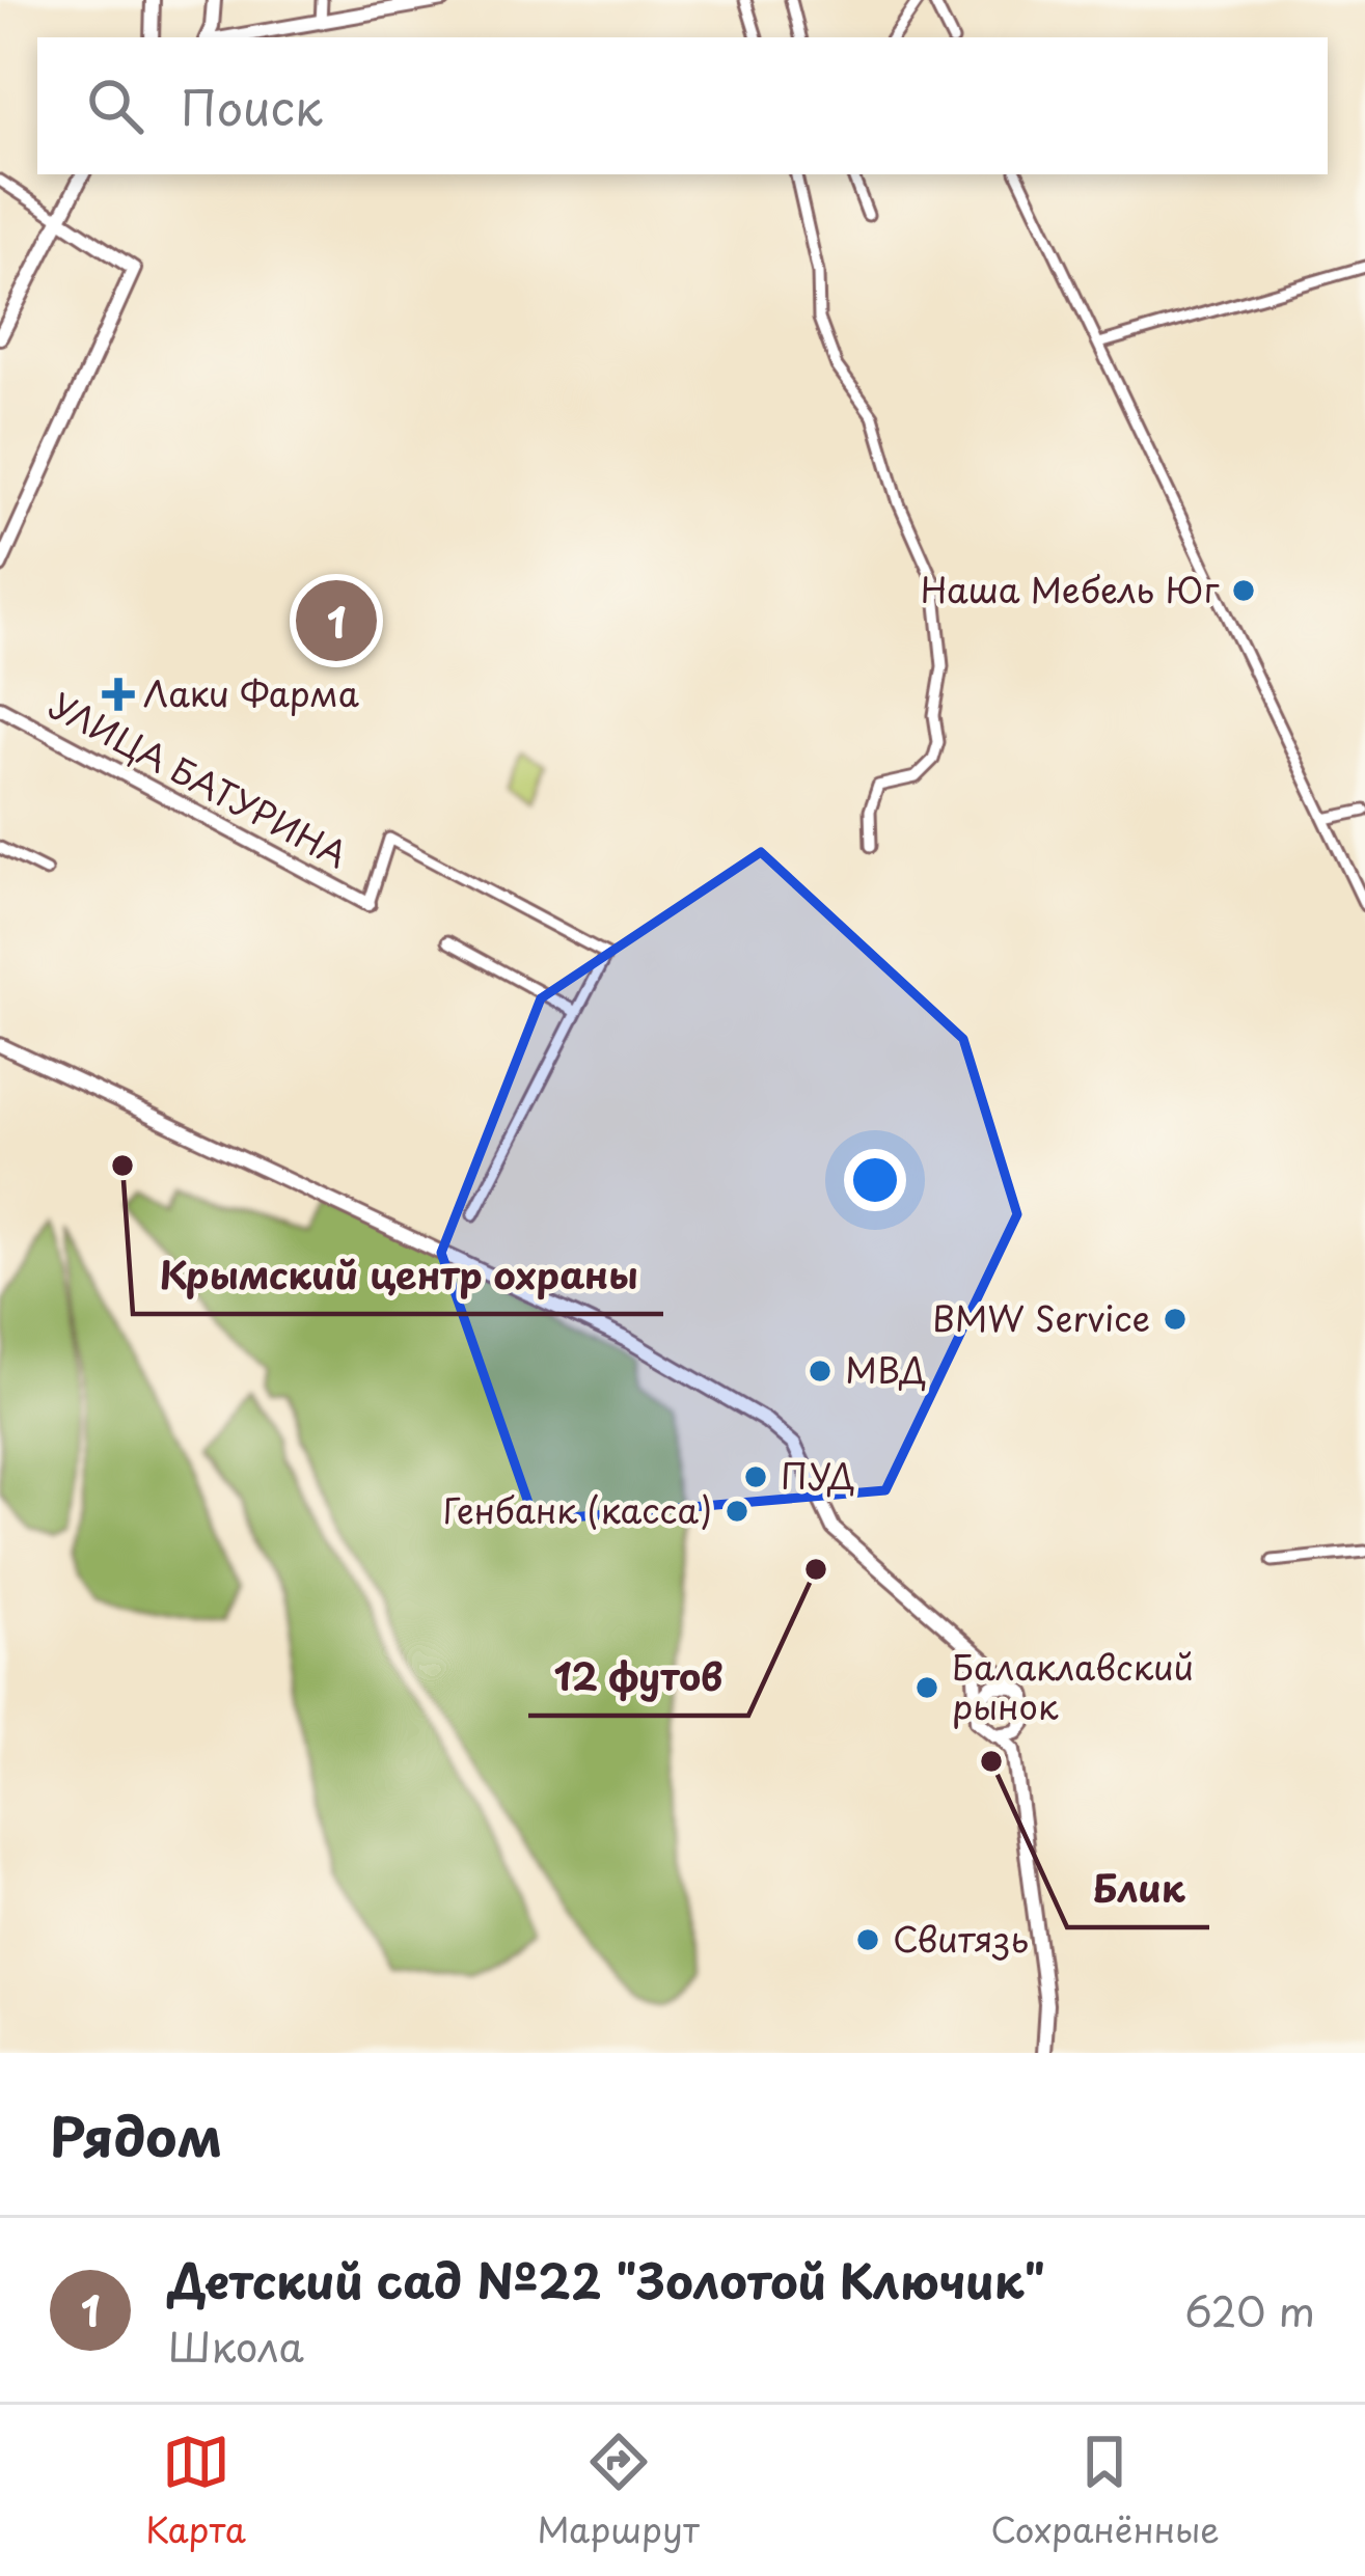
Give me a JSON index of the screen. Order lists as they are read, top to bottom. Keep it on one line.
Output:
{"streets":{"main road":["УЛИЦА БАТУРИНА"]},"places":{"other":["Наша Мебель Юг","Крымский центр охраны","BMW Service","МВД","ПУД","Генбанк (касса)","12 футов","Балаклавский рынок","Блик","Свитязь"],"health":["Лаки Фарма"]},"page":{"search":"Поиск","pins":"1","heading":"Рядом","list":[{"mark":"1","name":"Детский сад №22 \"Золотой Ключик\"","note":"Школа","value":"620 m"}],"nav":["Карта","Маршрут","Сохранённые"]}}
